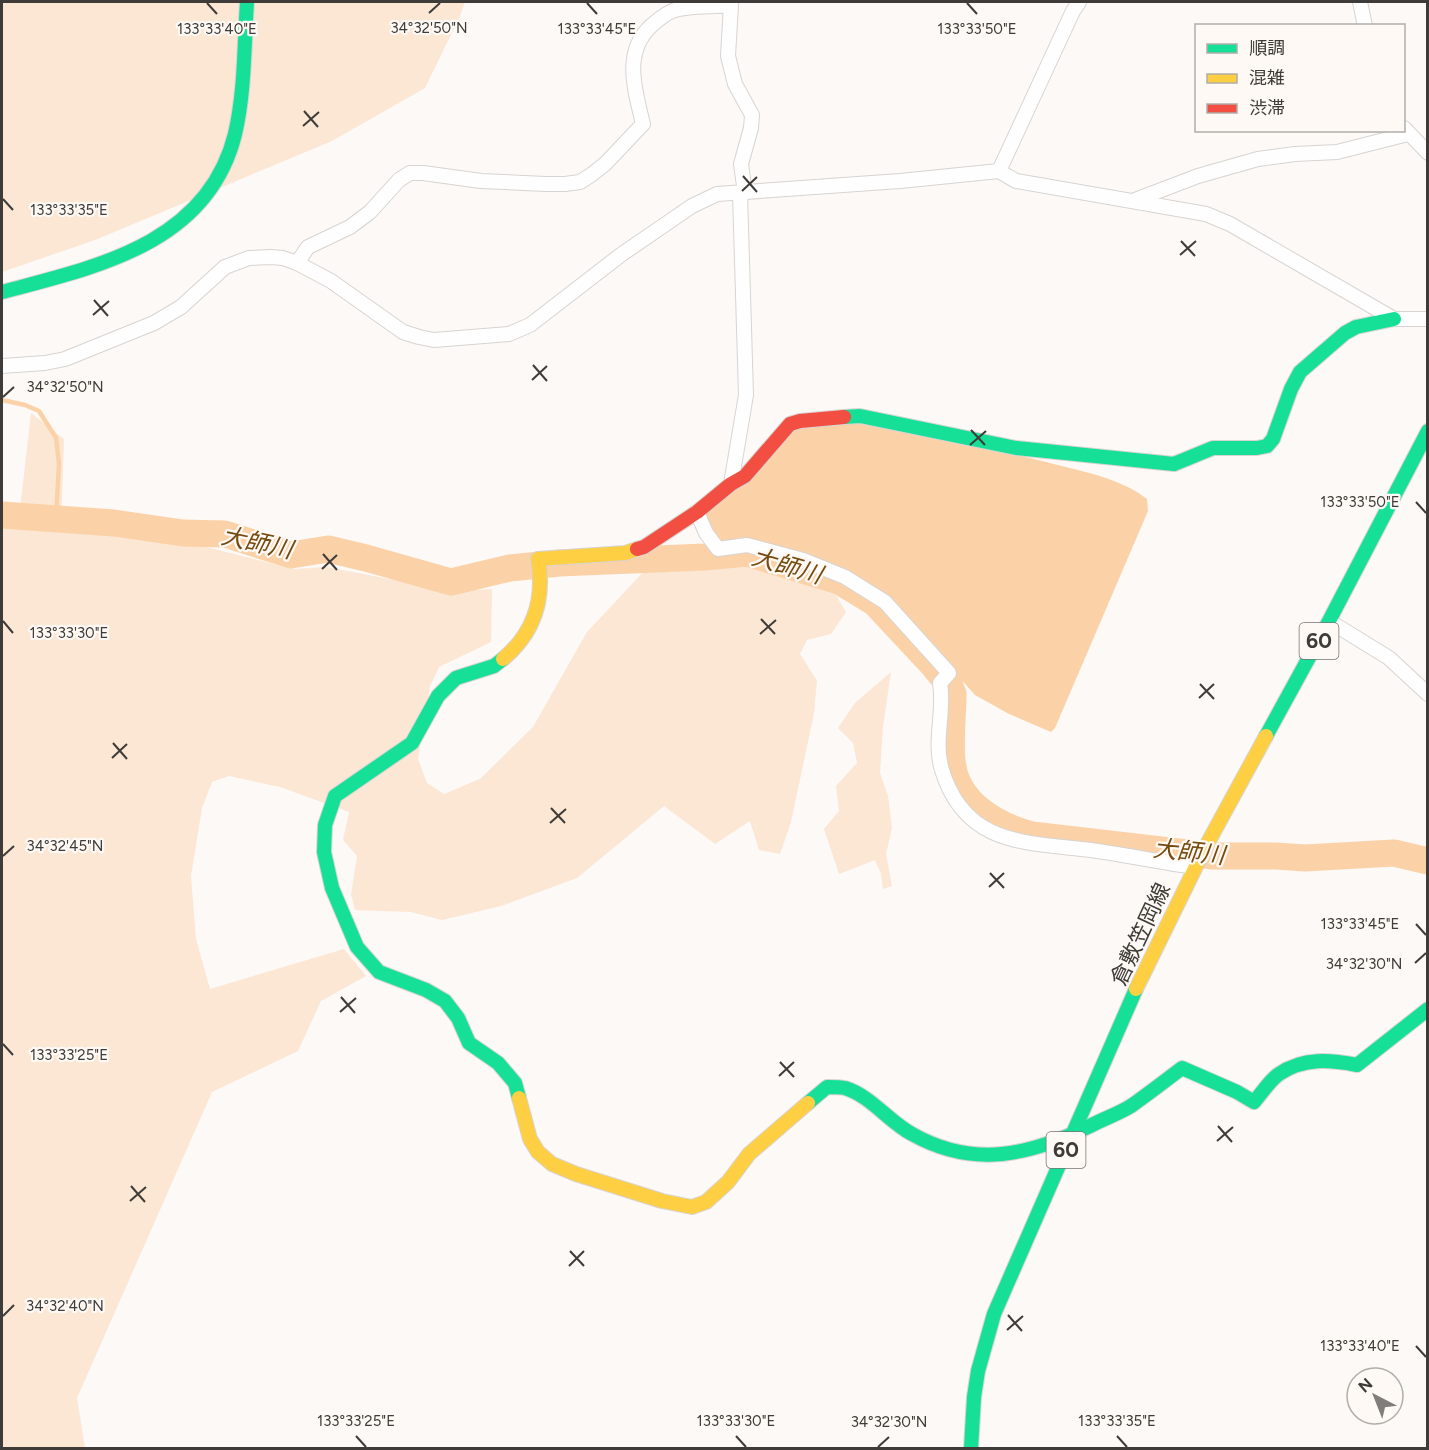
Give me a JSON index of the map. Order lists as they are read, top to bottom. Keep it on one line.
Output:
{"streets":{"street":["60","倉敷笠岡線"]},"water":["大師川"],"legend":["順調","混雑","渋滞"],"north":"top left","coordinates":["34°32'50\"N","133°33'45\"E","133°33'40\"E","133°33'50\"E","133°33'35\"E","133°33'30\"E","34°32'45\"N","34°32'30\"N","133°33'25\"E","34°32'40\"N"]}
